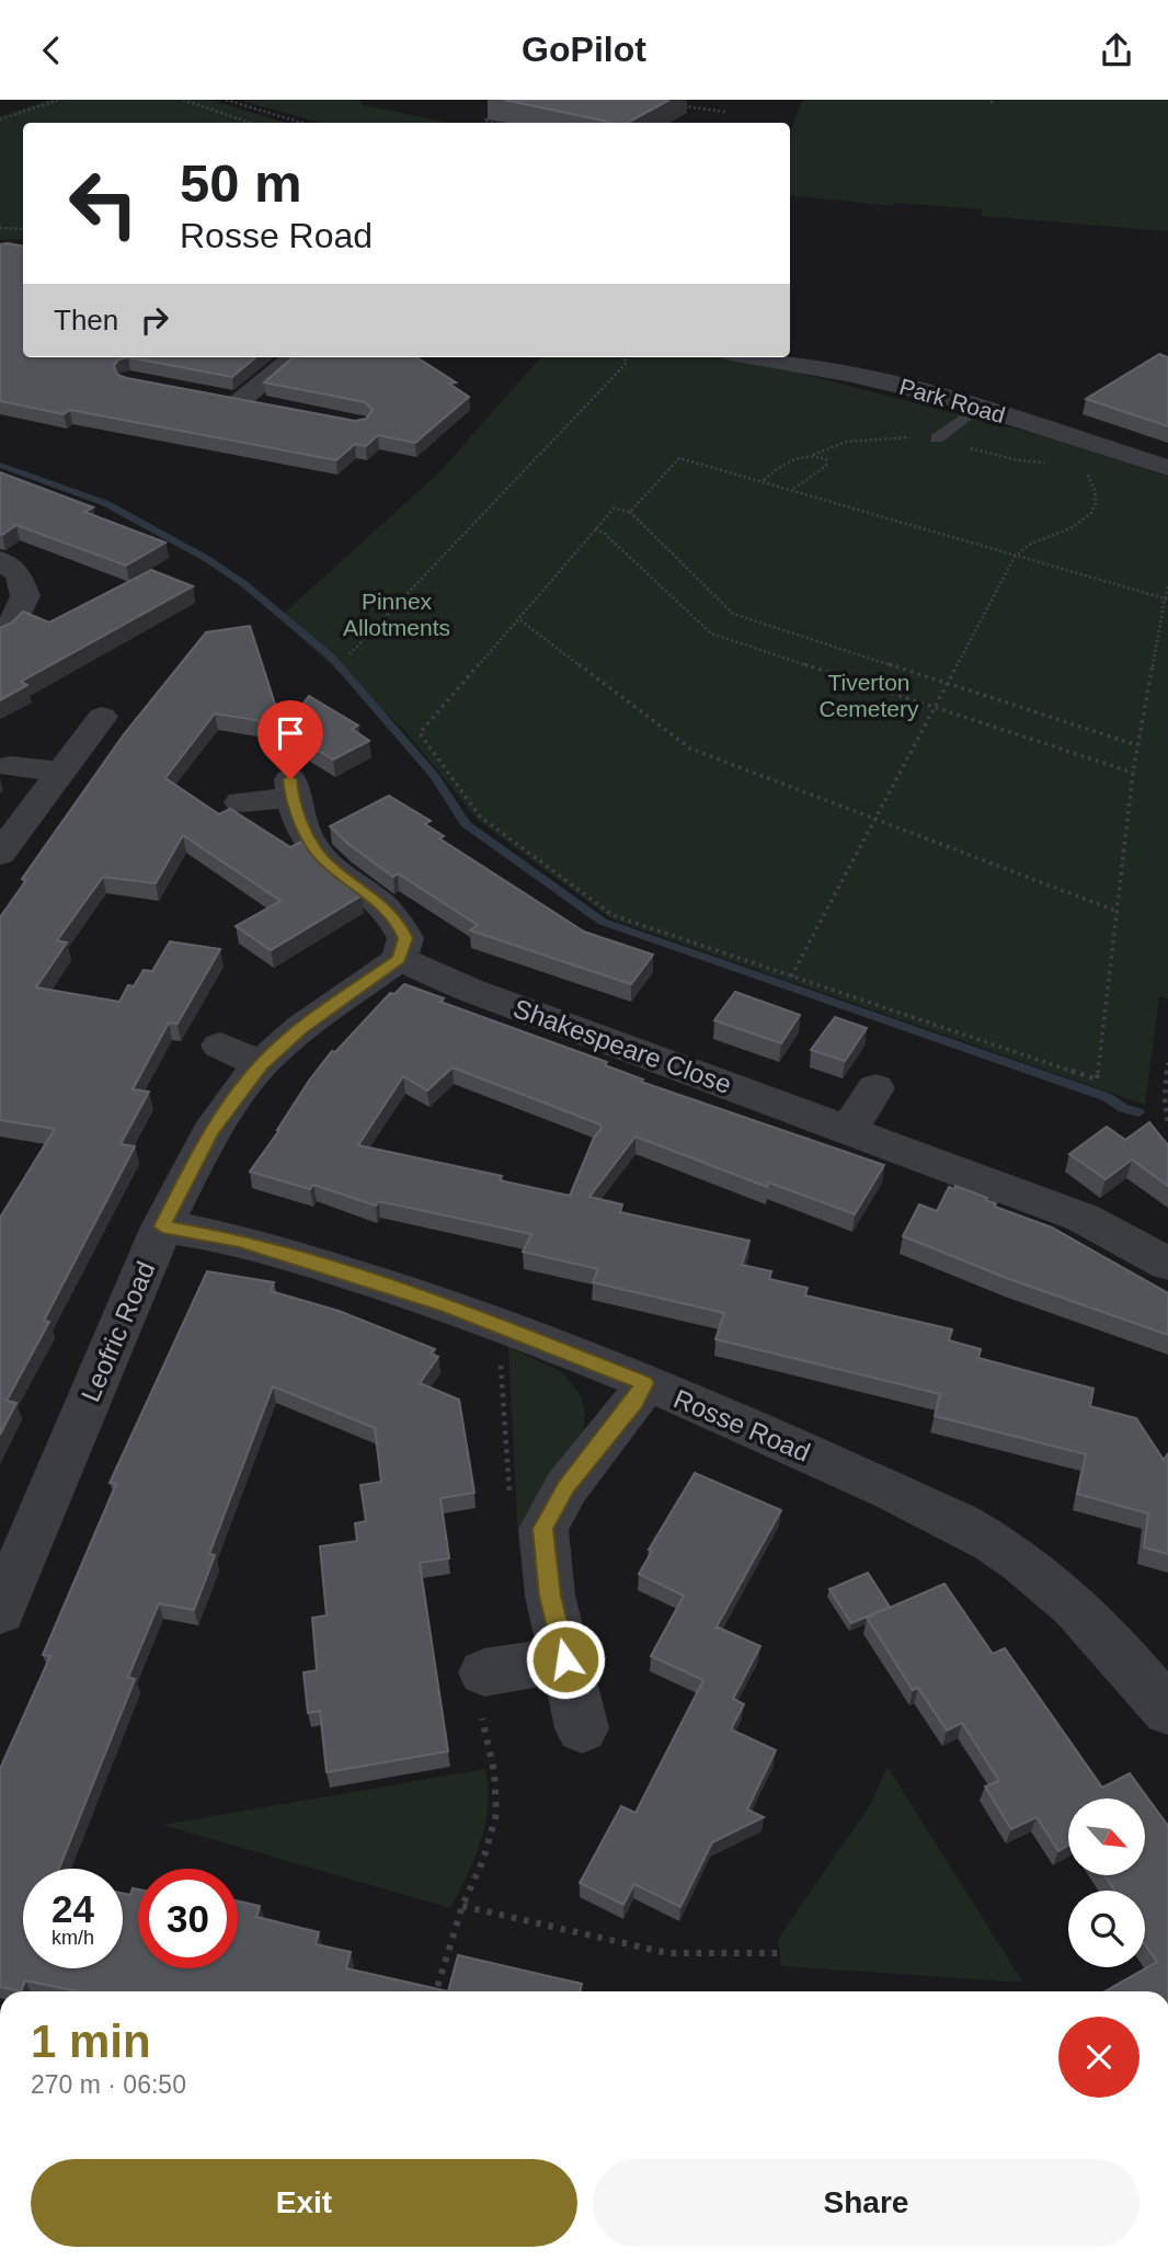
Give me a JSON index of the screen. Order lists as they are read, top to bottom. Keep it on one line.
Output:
{"streets":{"street":["Park Road","Shakespeare Close","Leofric Road","Rosse Road"]},"crossings":[["Shakespeare Close","Leofric Road"],["Leofric Road","Rosse Road"]],"parks":["Pinnex Allotments","Tiverton Cemetery"],"north":"bottom right","page":{"header":"GoPilot","turn":["50 m","Rosse Road"],"then":"Then","speed":"24 km/h","limit":"30","heading":["1 min","270 m · 06:50"],"buttons":["Exit","Share"]}}
